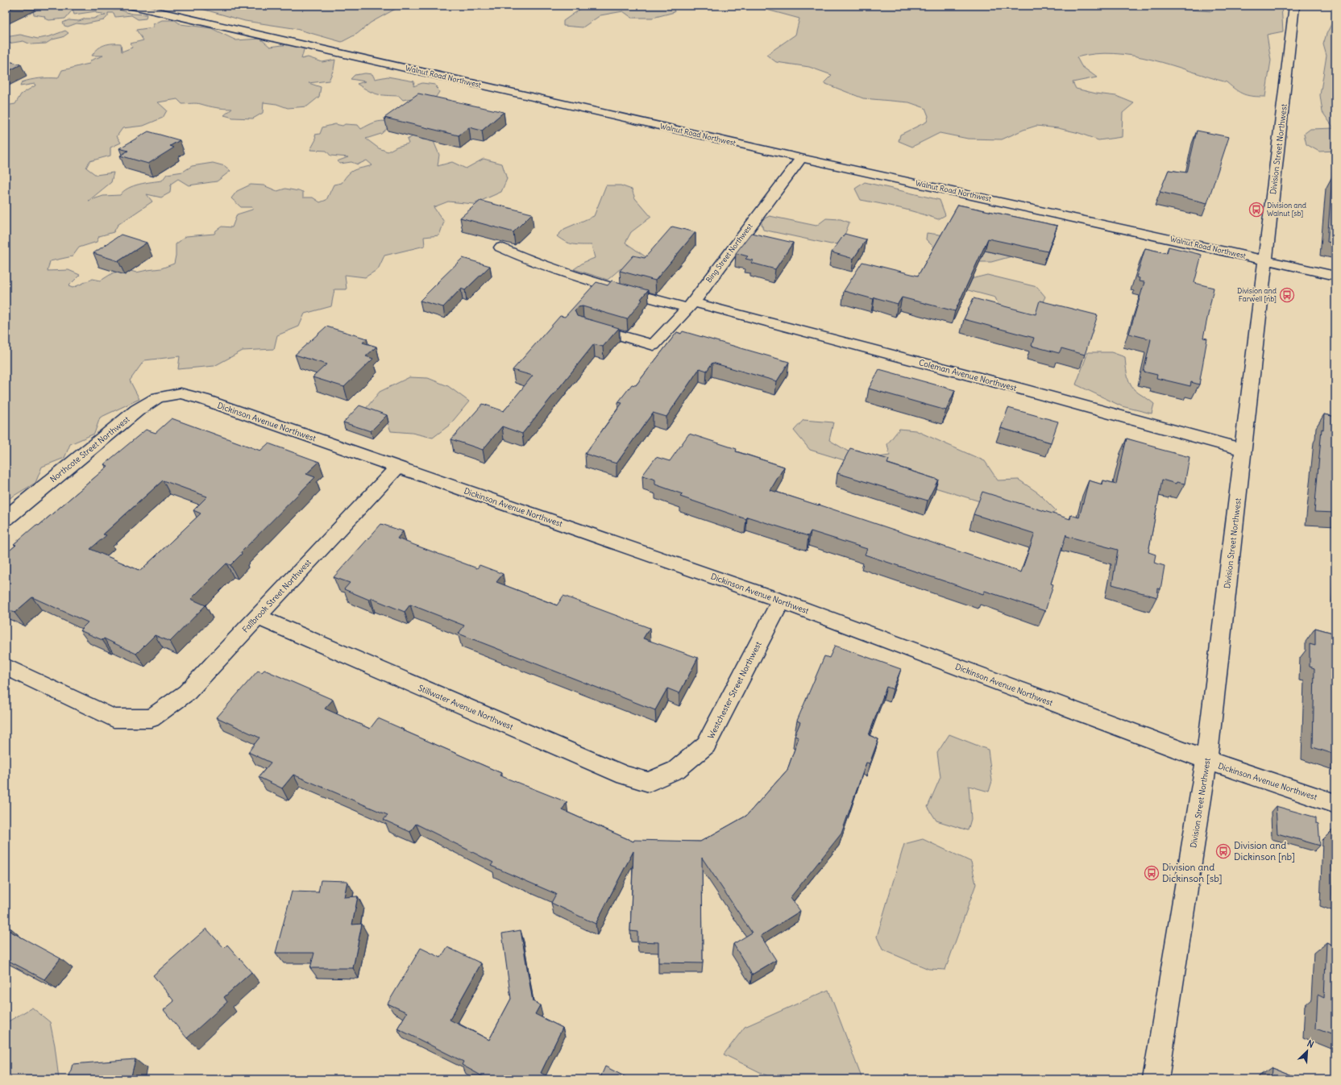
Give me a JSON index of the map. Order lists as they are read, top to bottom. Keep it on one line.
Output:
{"streets":{"street":["Walnut Road Northwest","Division Street Northwest","Bing Street Northwest","Coleman Avenue Northwest","Dickinson Avenue Northwest","Northcote Street Northwest","Fallbrook Street Northwest","Westchester Street Northwest","Stillwater Avenue Northwest"]},"crossings":[["Walnut Road Northwest","Division Street Northwest"],["Walnut Road Northwest","Bing Street Northwest"],["Division Street Northwest","Coleman Avenue Northwest"],["Division Street Northwest","Dickinson Avenue Northwest"],["Bing Street Northwest","Coleman Avenue Northwest"],["Dickinson Avenue Northwest","Northcote Street Northwest"],["Dickinson Avenue Northwest","Fallbrook Street Northwest"],["Dickinson Avenue Northwest","Westchester Street Northwest"],["Fallbrook Street Northwest","Stillwater Avenue Northwest"],["Westchester Street Northwest","Stillwater Avenue Northwest"]],"places":{"bus stop":["Division and Walnut [sb]","Division and Farwell [nb]","Division and Dickinson [nb]","Division and Dickinson [sb]"]},"north":"top right"}
